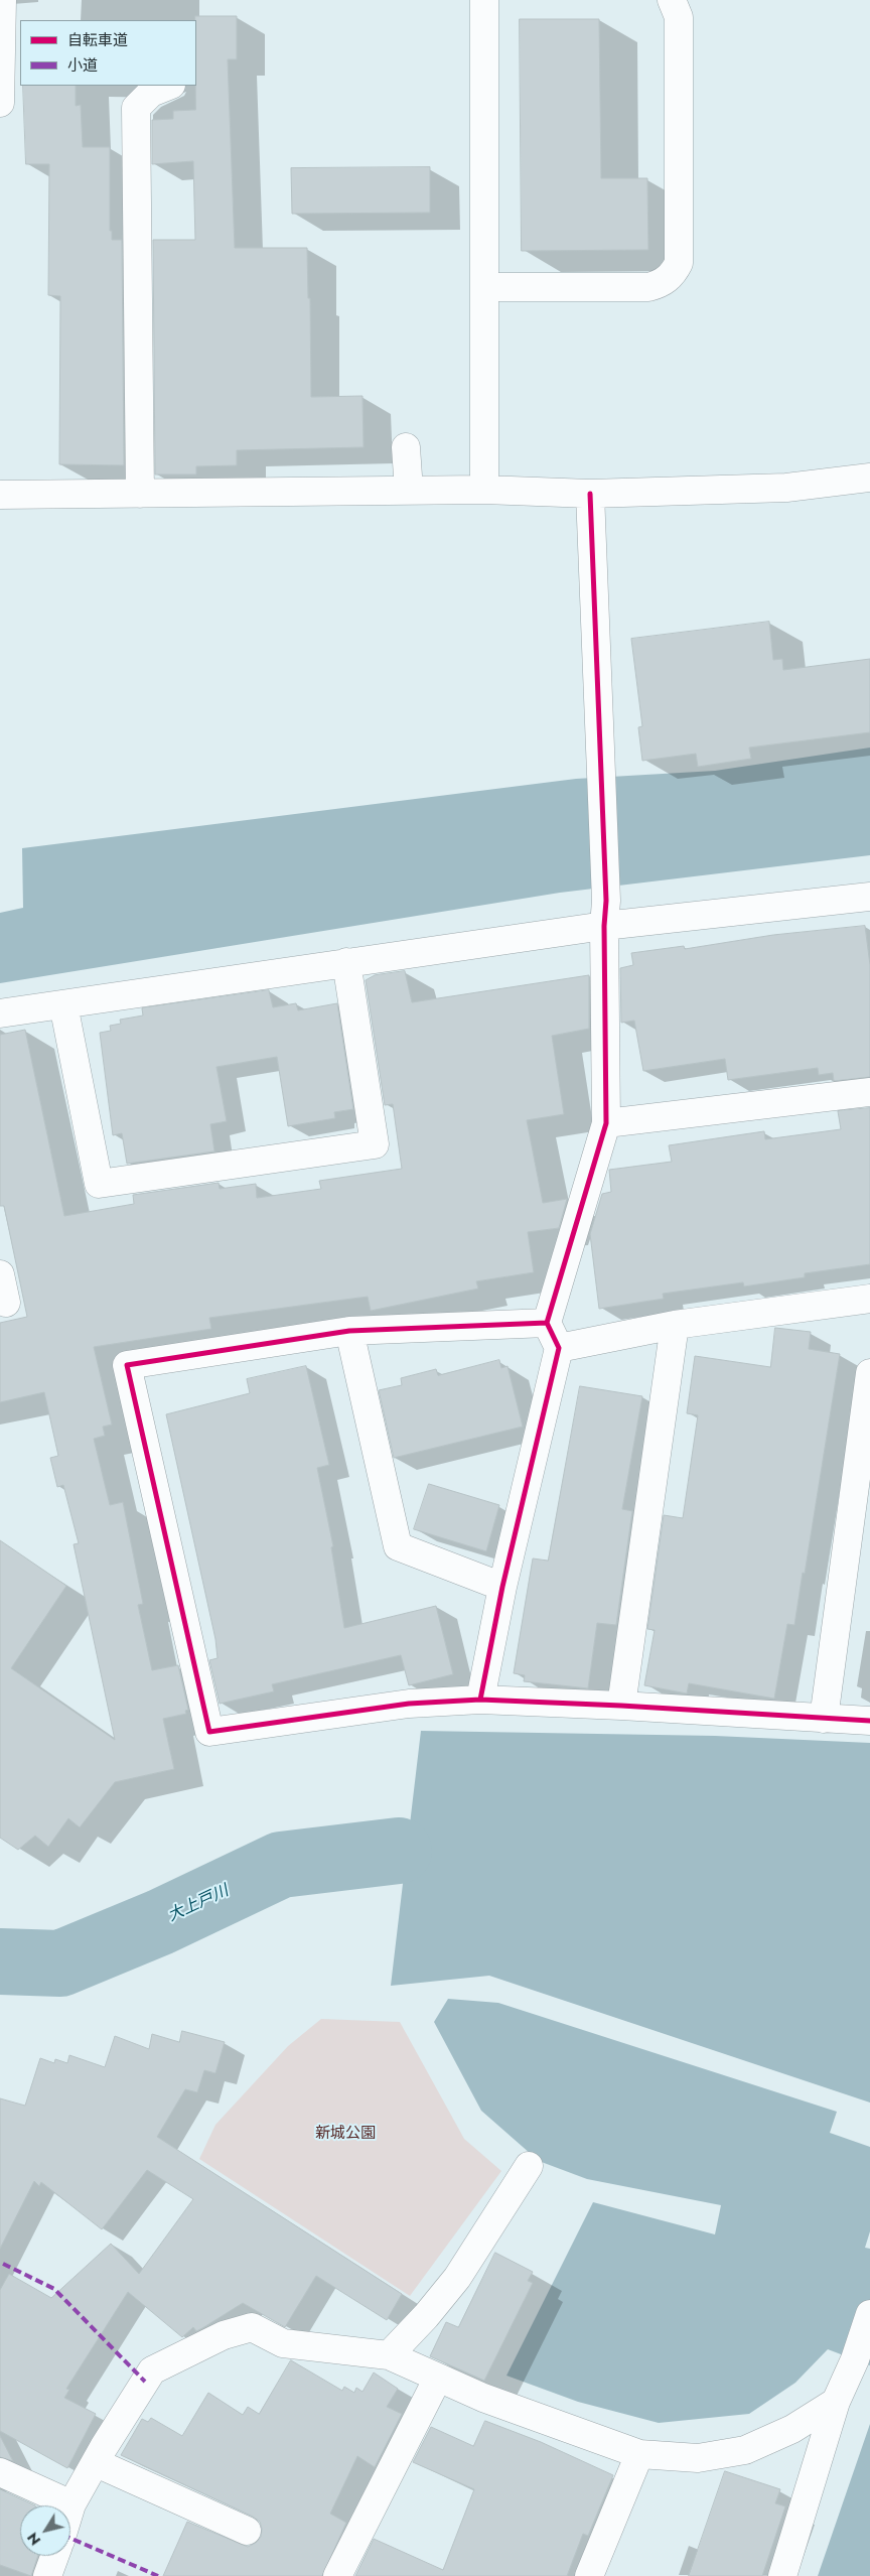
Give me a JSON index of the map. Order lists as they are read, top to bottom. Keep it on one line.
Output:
{"water":["大上戸川"],"parks":["新城公園"],"legend":["自転車道","小道"],"north":"bottom left"}
